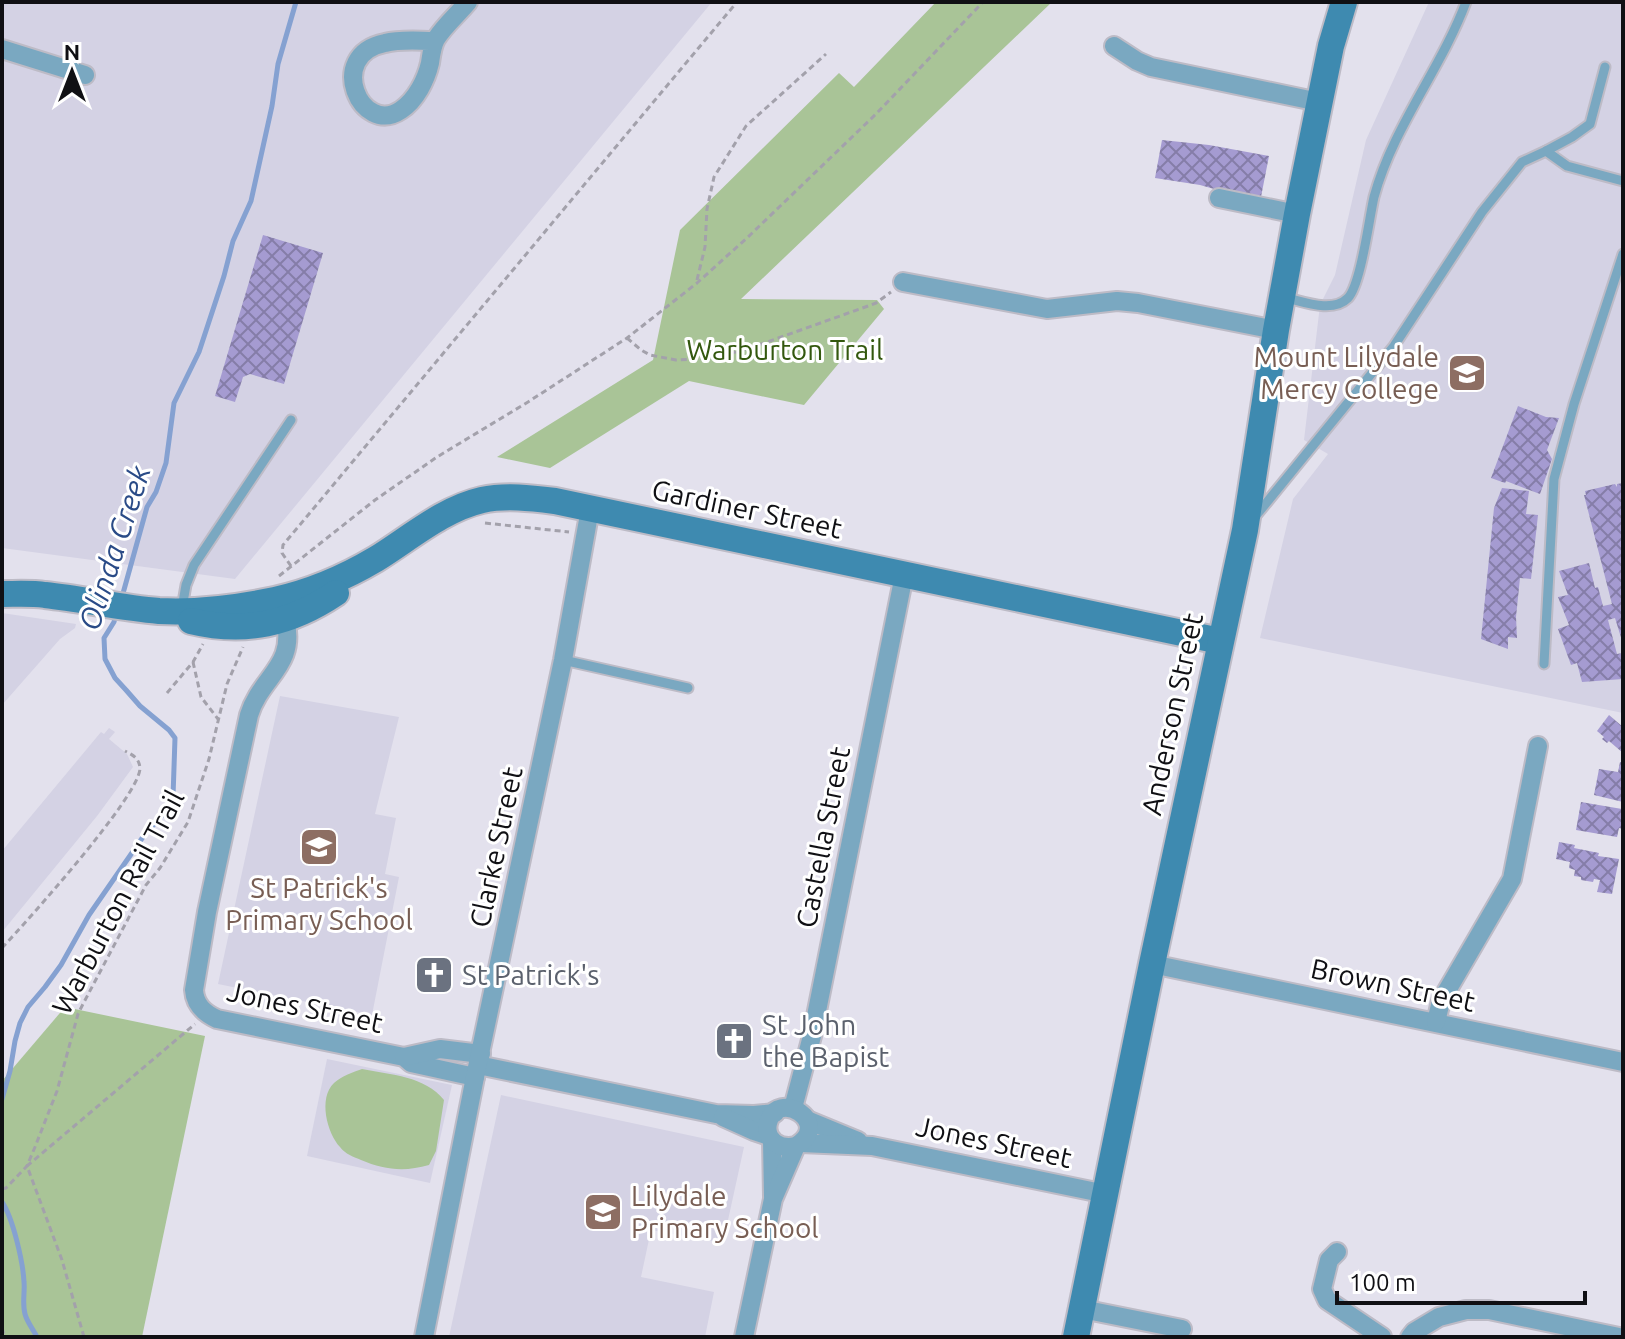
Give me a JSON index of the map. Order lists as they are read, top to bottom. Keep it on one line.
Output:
{"streets":{"main road":["Gardiner Street","Anderson Street"],"street":["Castella Street","Clarke Street","Brown Street","Jones Street"],"path":["Warburton Rail Trail"]},"crossings":[["Gardiner Street","Anderson Street"],["Gardiner Street","Castella Street"],["Gardiner Street","Clarke Street"],["Gardiner Street","Jones Street"],["Anderson Street","Brown Street"],["Anderson Street","Jones Street"],["Castella Street","Jones Street"],["Clarke Street","Jones Street"]],"water":["Olinda Creek"],"parks":["Warburton Trail"],"places":{"school or university":["Mount Lilydale Mercy College","St Patrick's Primary School","Lilydale Primary School"],"church":["St Patrick's","St John the Bapist"]},"scale_bar":"100 m","north":"top"}
